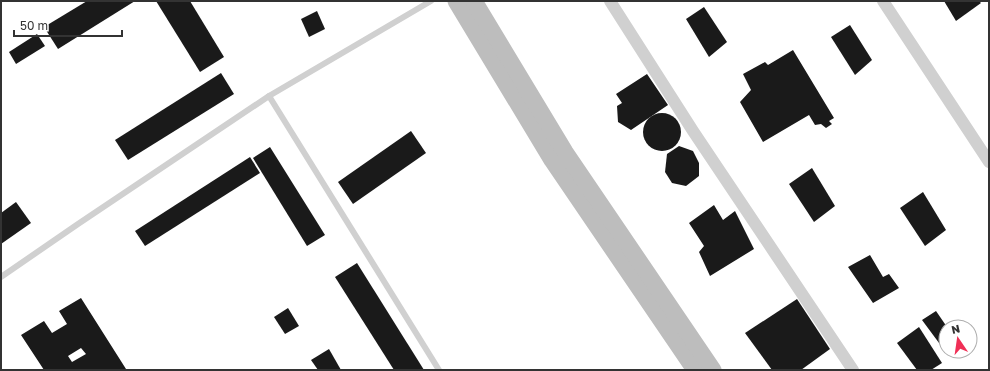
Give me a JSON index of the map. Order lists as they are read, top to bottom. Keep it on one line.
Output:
{"scale_bar":"50 m","north":"top"}
